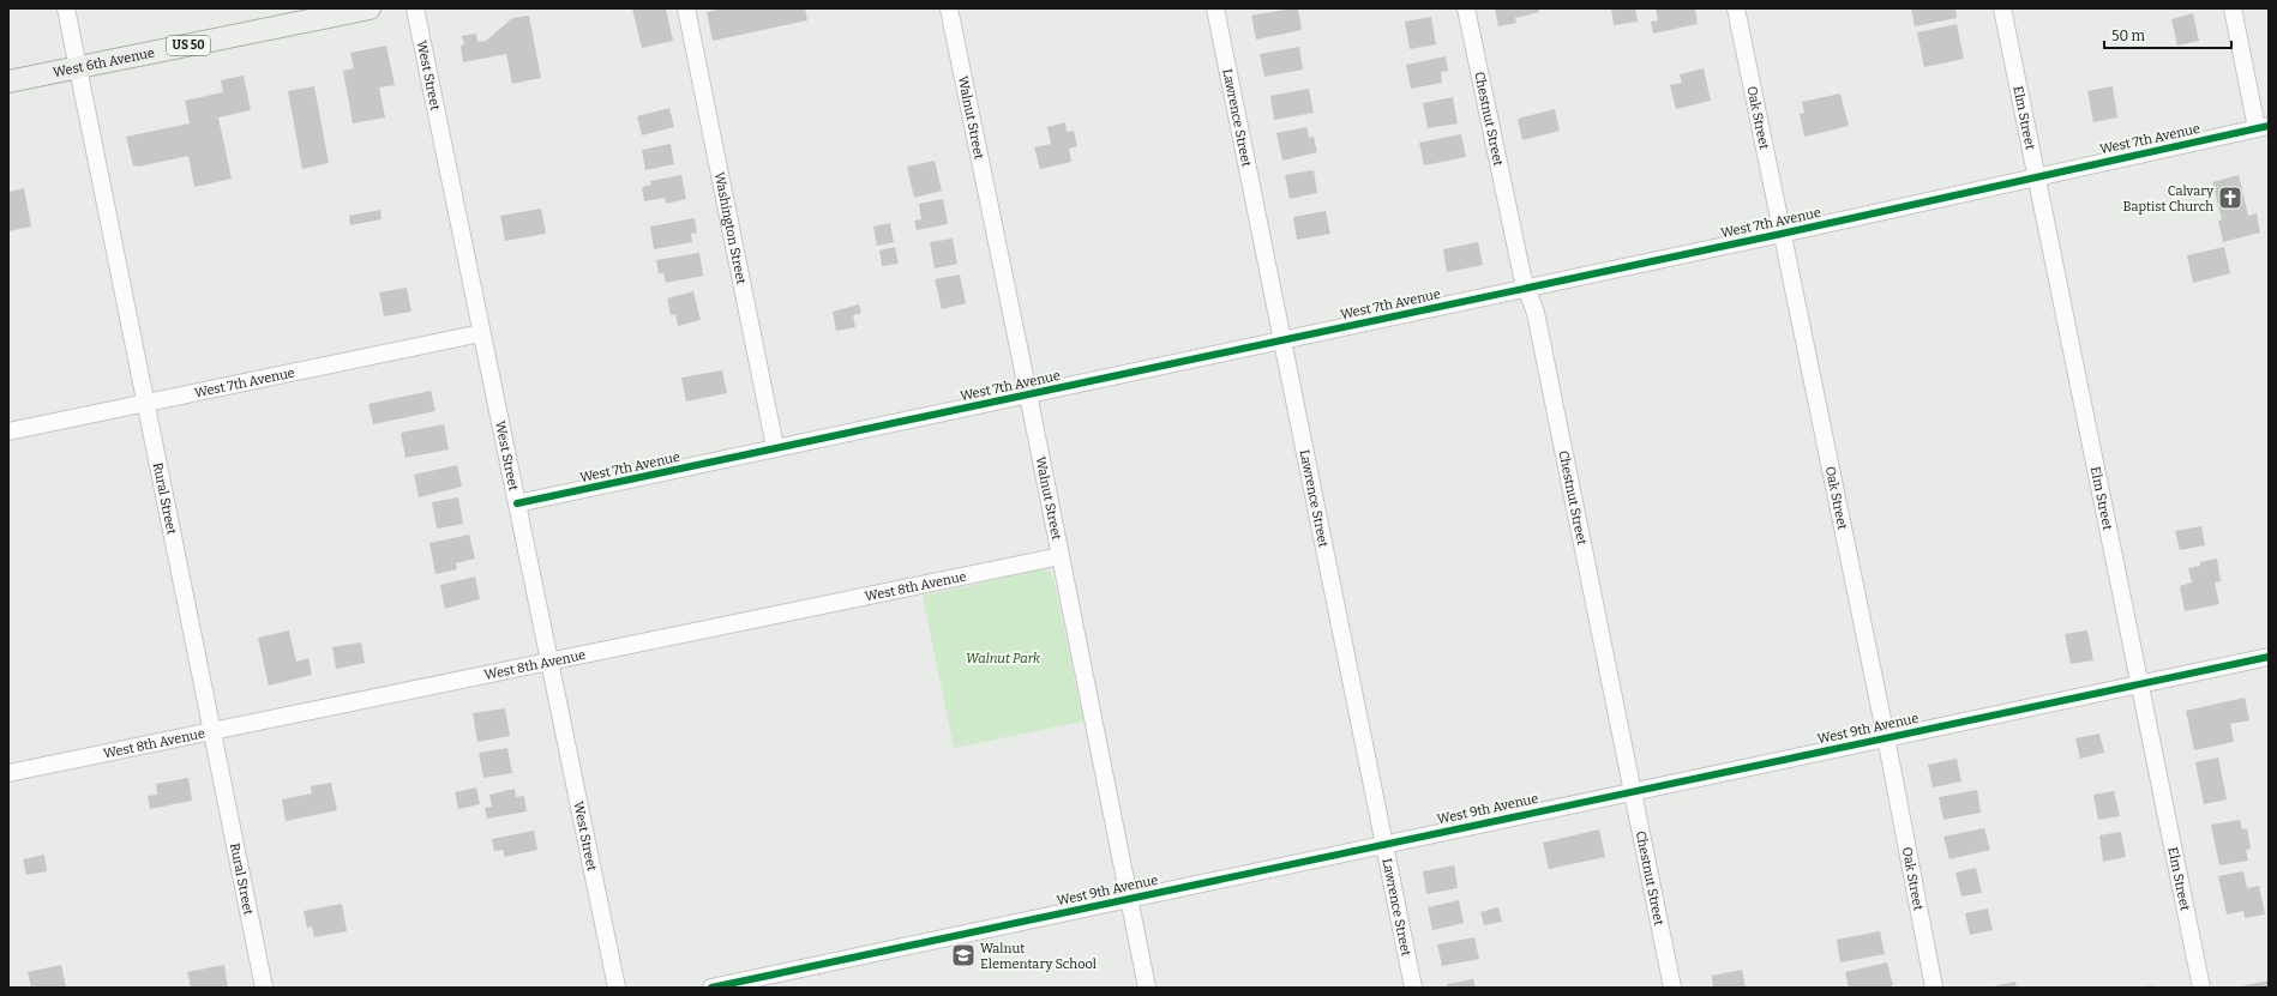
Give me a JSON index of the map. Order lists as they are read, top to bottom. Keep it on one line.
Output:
{"streets":{"main road":["US 50","West 6th Avenue"],"street":["West Street","Walnut Street","Lawrence Street","Oak Street","Elm Street","Chestnut Street","West 7th Avenue","Washington Street","Rural Street","West 8th Avenue","West 9th Avenue"]},"crossings":[["West 6th Avenue","Rural Street"],["West Street","West 7th Avenue"],["West Street","West 8th Avenue"],["Walnut Street","West 7th Avenue"],["Walnut Street","West 8th Avenue"],["Walnut Street","West 9th Avenue"],["Lawrence Street","West 7th Avenue"],["Lawrence Street","West 9th Avenue"],["Oak Street","West 7th Avenue"],["Oak Street","West 9th Avenue"],["Elm Street","West 7th Avenue"],["Elm Street","West 9th Avenue"],["Chestnut Street","West 7th Avenue"],["Chestnut Street","West 9th Avenue"],["West 7th Avenue","Washington Street"],["West 7th Avenue","Rural Street"],["Rural Street","West 8th Avenue"]],"parks":["Walnut Park"],"places":{"church":["Calvary Baptist Church"],"school or university":["Walnut Elementary School"]},"scale_bar":"50 m"}
